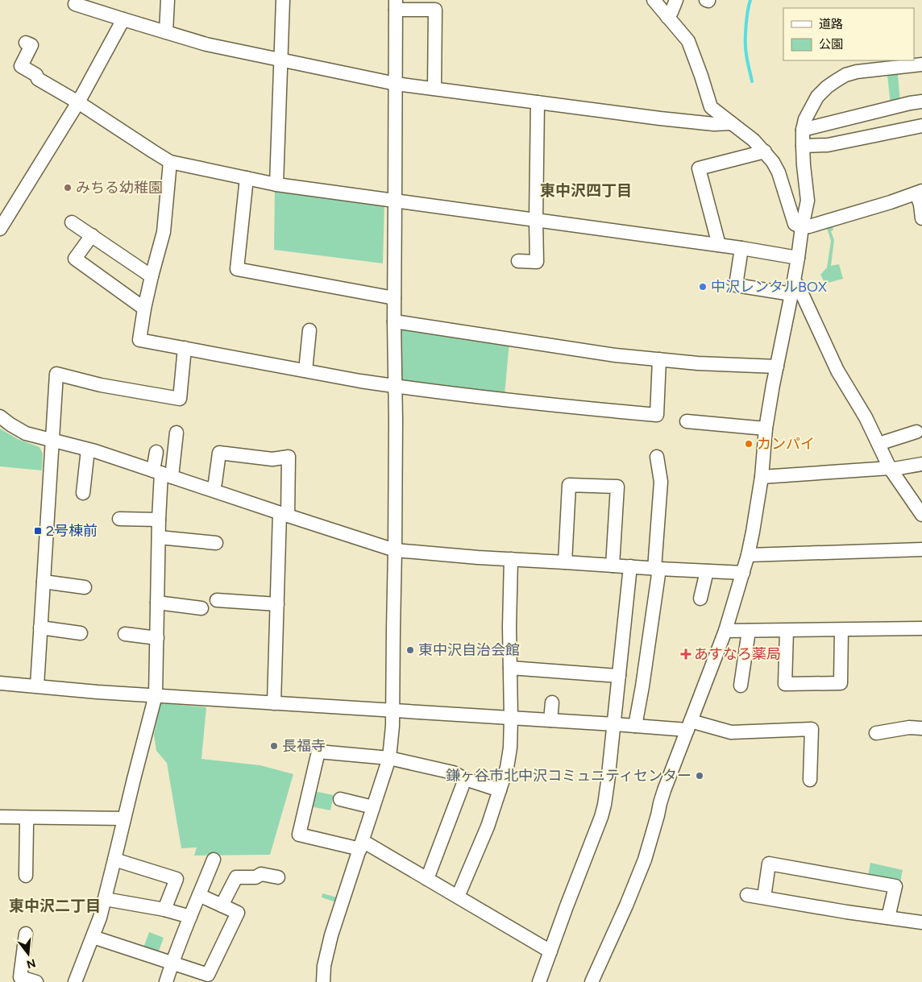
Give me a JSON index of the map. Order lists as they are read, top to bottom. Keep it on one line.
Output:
{"districts":["東中沢四丁目","東中沢二丁目"],"places":{"other":["みちる幼稚園","中沢レンタルBOX","カンパイ","東中沢自治会館","長福寺","鎌ヶ谷市北中沢コミュニティセンター"],"transit":["2号棟前"],"health":["あすなろ薬局"]},"legend":["道路","公園"],"north":"bottom"}
